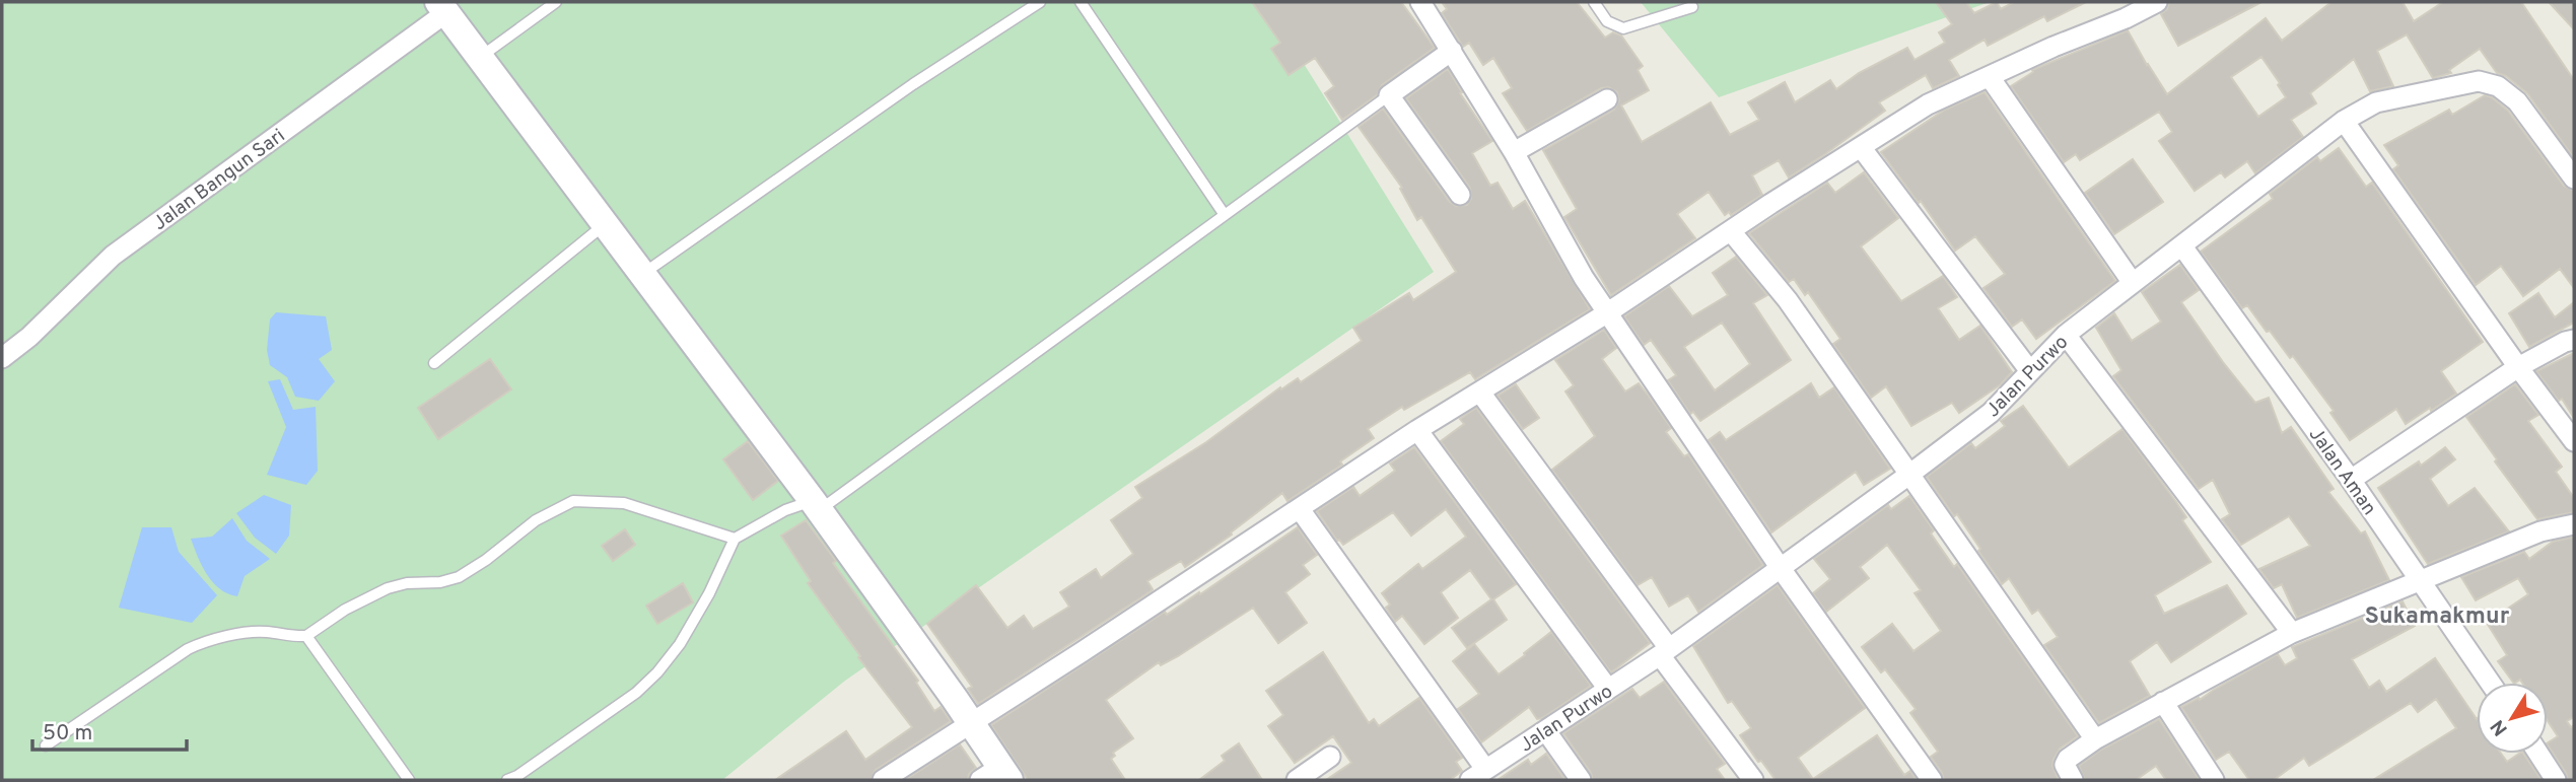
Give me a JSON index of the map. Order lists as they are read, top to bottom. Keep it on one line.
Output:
{"streets":{"street":["Jalan Bangun Sari","Jalan Purwo","Jalan Aman"]},"crossings":[["Jalan Purwo","Jalan Aman"]],"districts":["Sukamakmur"],"scale_bar":"50 m","north":"bottom left"}
